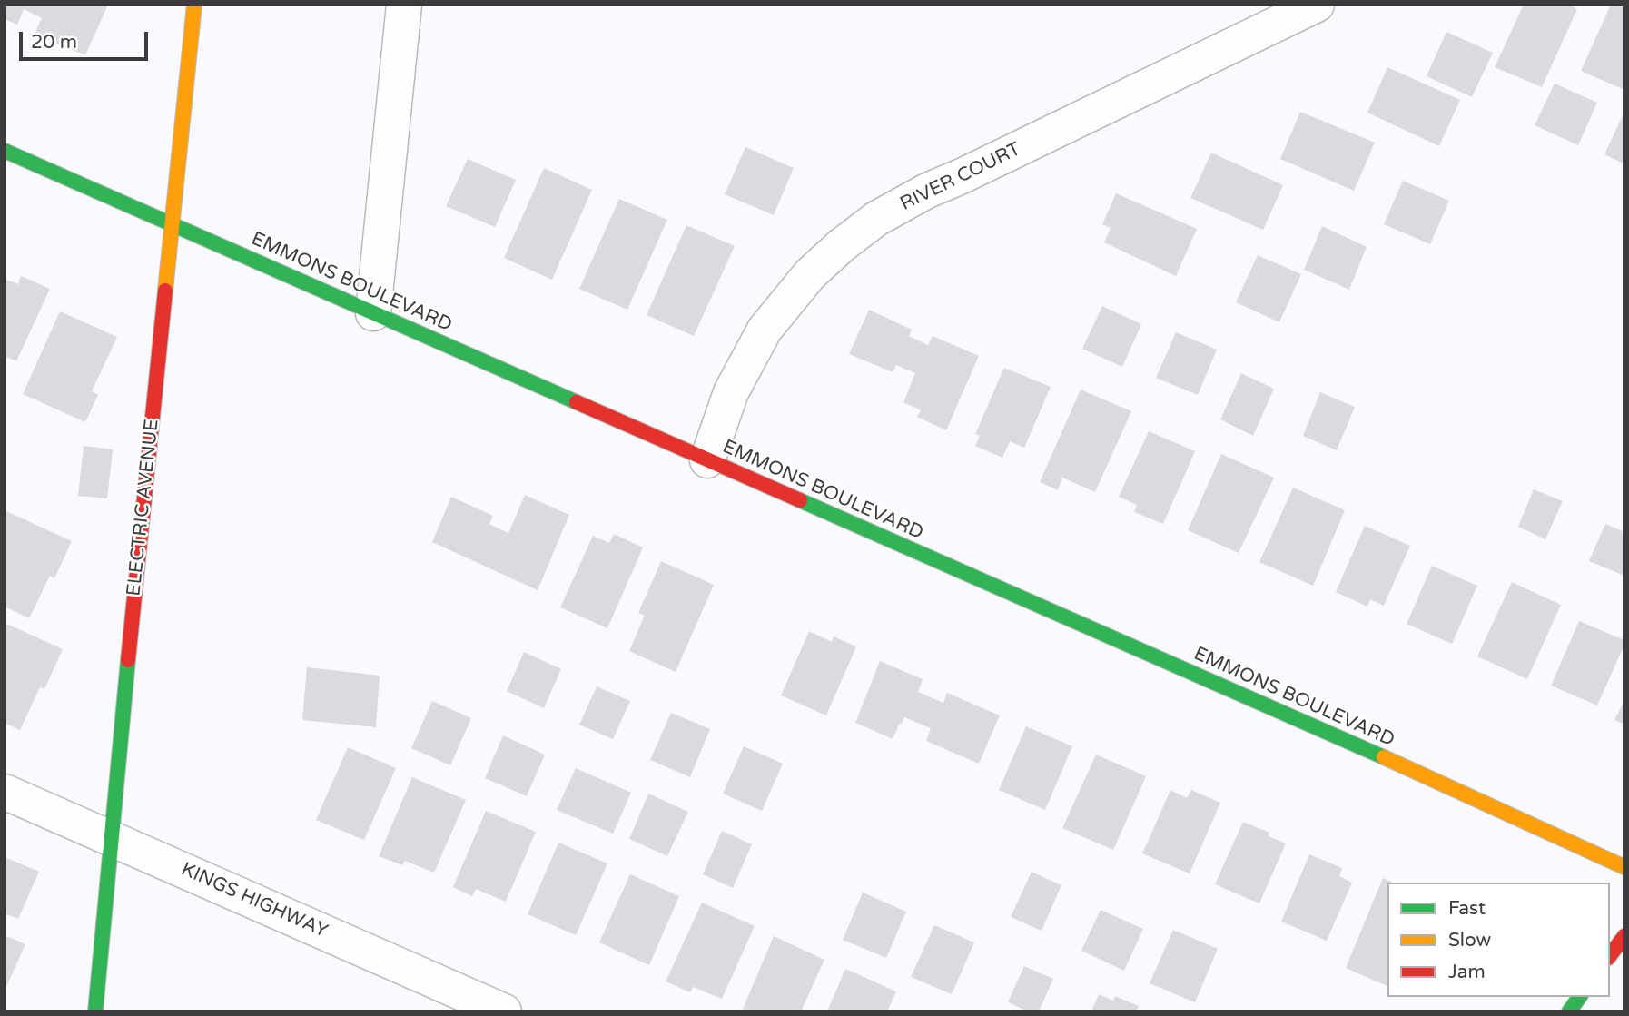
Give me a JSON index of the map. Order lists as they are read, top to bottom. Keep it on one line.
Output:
{"streets":{"street":["RIVER COURT","EMMONS BOULEVARD","ELECTRIC AVENUE","KINGS HIGHWAY"]},"crossings":[["RIVER COURT","EMMONS BOULEVARD"],["EMMONS BOULEVARD","ELECTRIC AVENUE"],["ELECTRIC AVENUE","KINGS HIGHWAY"]],"legend":["Fast","Slow","Jam"],"scale_bar":"20 m"}
